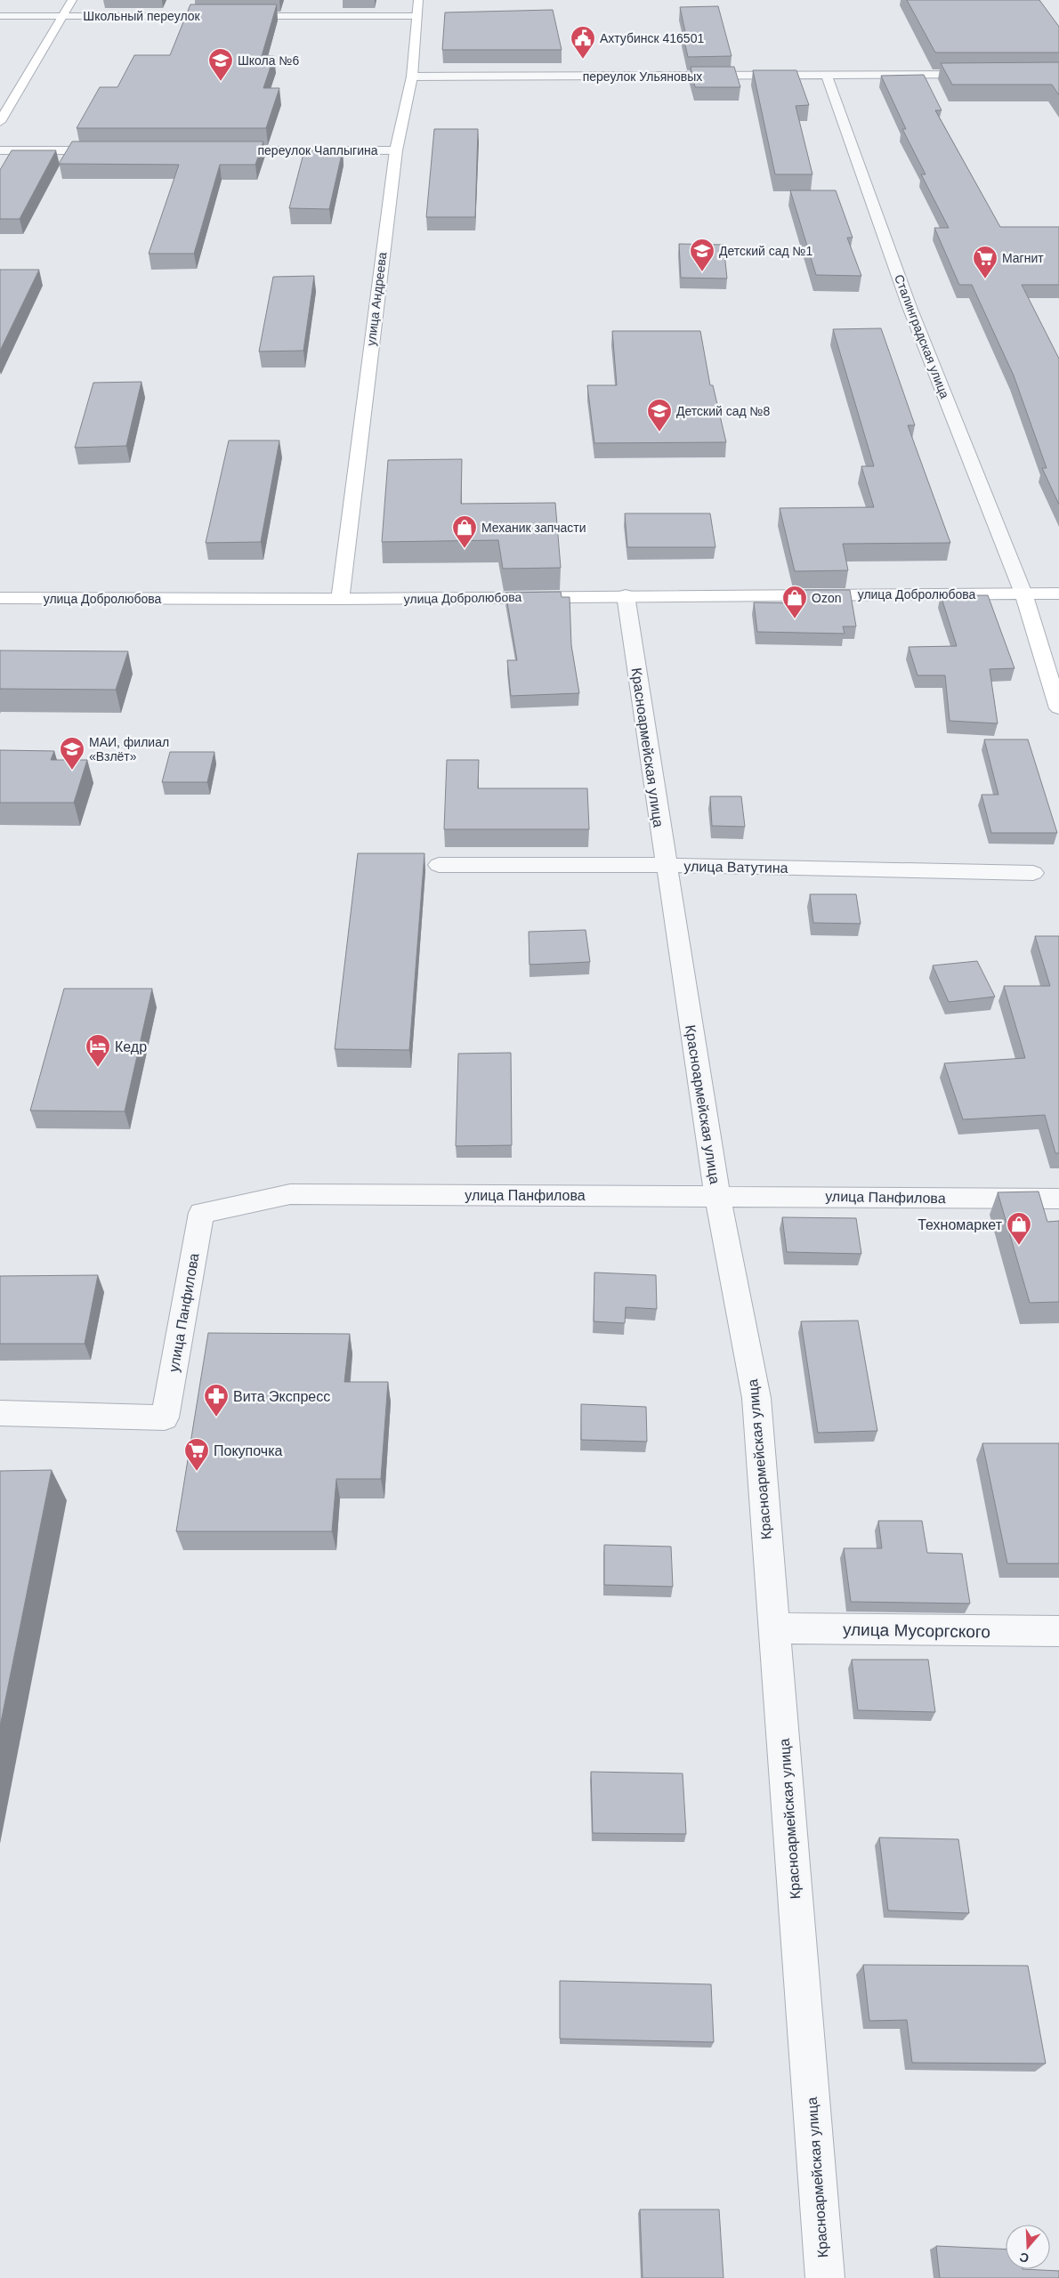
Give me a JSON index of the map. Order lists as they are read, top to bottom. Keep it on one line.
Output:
{"streets":{"street":["Школьный переулок","переулок Ульяновых","переулок Чаплыгина","улица Андреева","Сталинградская улица","улица Добролюбова","Красноармейская улица","улица Ватутина","улица Панфилова","улица Мусоргского"]},"crossings":[["Школьный переулок","улица Андреева"],["переулок Ульяновых","улица Андреева"],["переулок Ульяновых","Сталинградская улица"],["переулок Чаплыгина","улица Андреева"],["улица Андреева","улица Добролюбова"],["Сталинградская улица","улица Добролюбова"],["улица Добролюбова","Красноармейская улица"],["Красноармейская улица","улица Ватутина"],["Красноармейская улица","улица Панфилова"],["Красноармейская улица","улица Мусоргского"]],"places":{"public building":["Ахтубинск 416501"],"school or university":["Школа №6","Детский сад №1","Детский сад №8","МАИ, филиал «Взлёт»"],"supermarket":["Магнит","Покупочка"],"shop":["Механик запчасти","Ozon","Техномаркет"],"hotel":["Кедр"],"pharmacy":["Вита Экспресс"]},"north":"bottom"}
